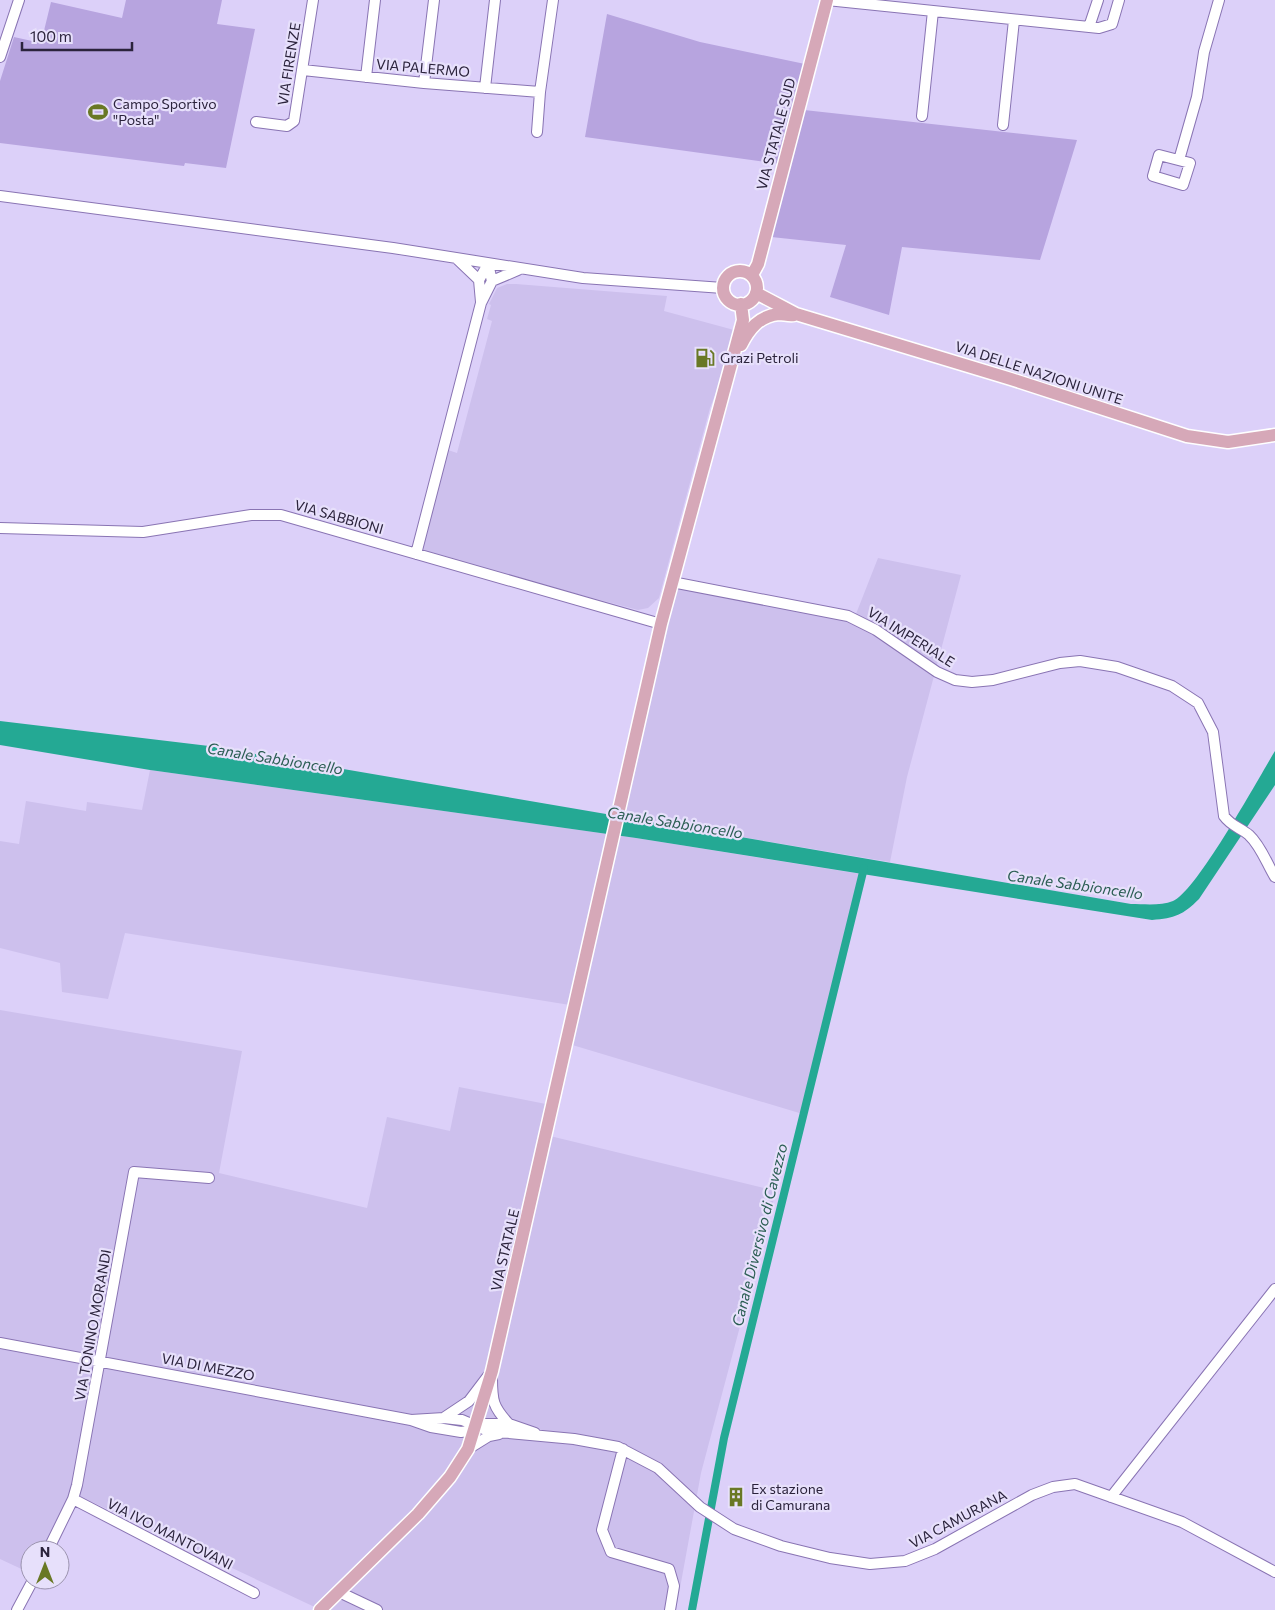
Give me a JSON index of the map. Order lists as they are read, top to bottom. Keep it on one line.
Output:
{"streets":{"main road":["VIA STATALE SUD","VIA DELLE NAZIONI UNITE","VIA STATALE"],"street":["VIA FIRENZE","VIA PALERMO","VIA SABBIONI","VIA IMPERIALE","VIA TONINO MORANDI","VIA DI MEZZO","VIA CAMURANA","VIA IVO MANTOVANI"]},"crossings":[["VIA FIRENZE","VIA PALERMO"],["VIA STATALE SUD","VIA DELLE NAZIONI UNITE"],["VIA DELLE NAZIONI UNITE","VIA STATALE"],["VIA SABBIONI","VIA STATALE"],["VIA IMPERIALE","VIA STATALE"],["VIA STATALE","VIA CAMURANA"],["VIA TONINO MORANDI","VIA DI MEZZO"],["VIA TONINO MORANDI","VIA IVO MANTOVANI"],["VIA DI MEZZO","VIA CAMURANA"]],"water":["Canale Sabbioncello","Canale Diversivo di Cavezzo"],"places":{"sports":["Campo Sportivo \"Posta\""],"fuel station":["Grazi Petroli"],"building":["Ex stazione di Camurana"]},"scale_bar":"100 m","north":"top"}
